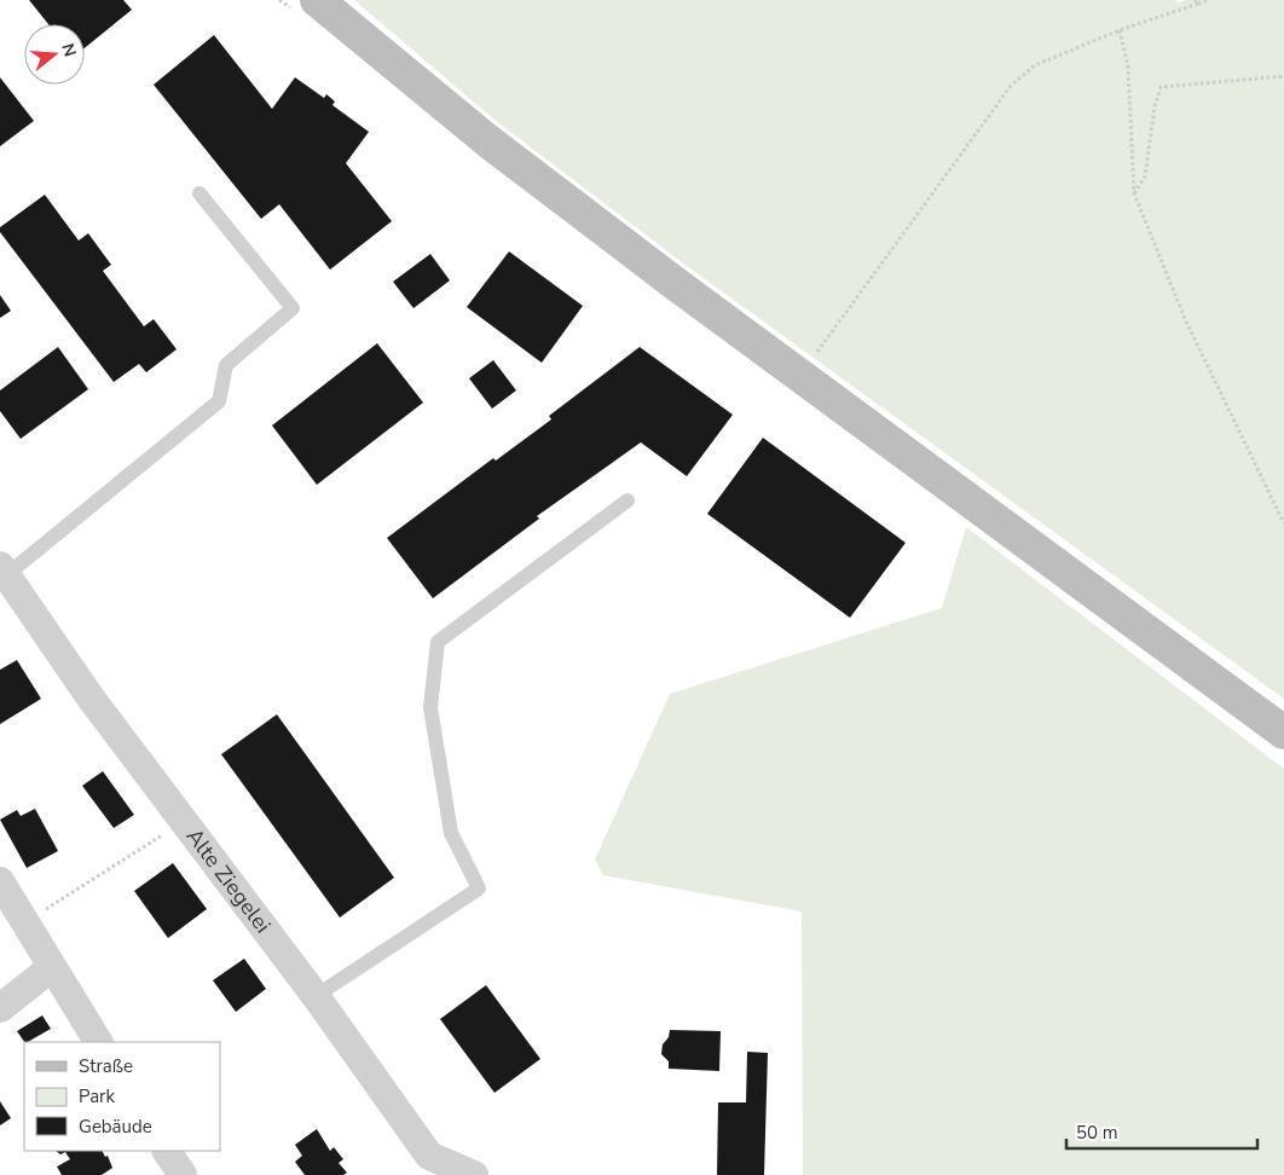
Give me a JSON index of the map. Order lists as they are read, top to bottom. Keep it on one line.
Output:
{"streets":{"street":["Alte Ziegelei"]},"legend":["Straße","Park","Gebäude"],"scale_bar":"50 m","north":"right"}
